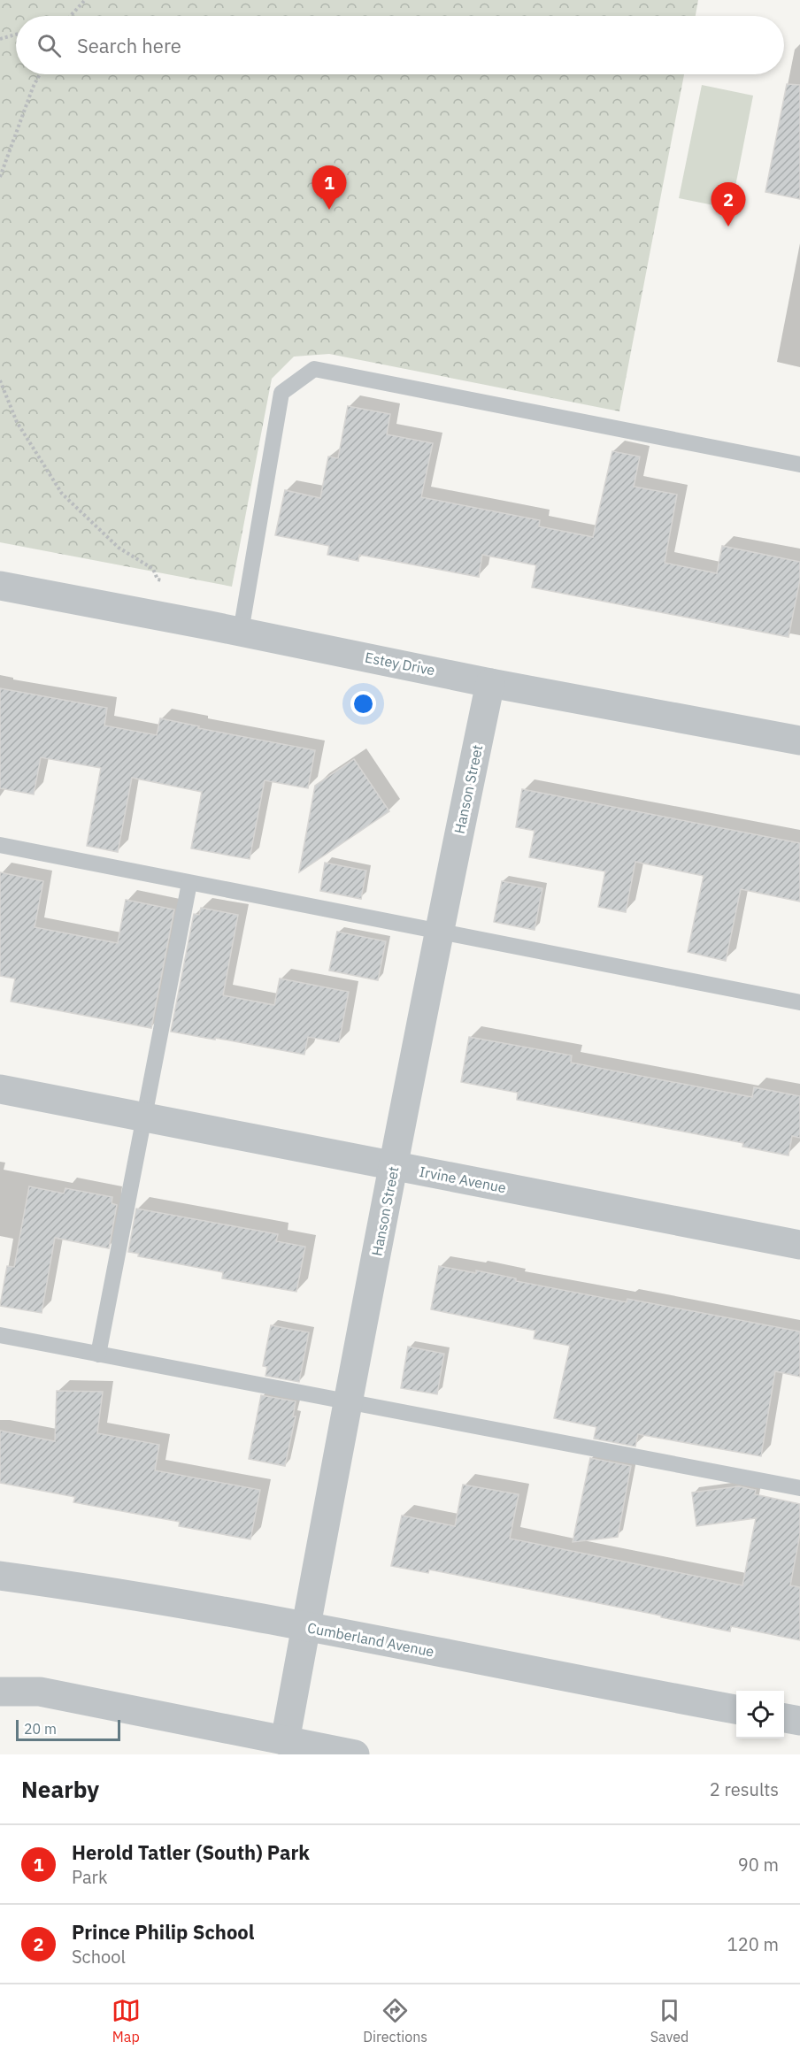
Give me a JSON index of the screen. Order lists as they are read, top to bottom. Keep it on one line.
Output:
{"streets":{"street":["Estey Drive","Hanson Street","Irvine Avenue","Cumberland Avenue"]},"crossings":[["Estey Drive","Hanson Street"],["Hanson Street","Irvine Avenue"],["Hanson Street","Cumberland Avenue"]],"scale_bar":"20 m","page":{"search":"Search here","pins":["1","2"],"scale":"20 m","heading":["Nearby","2 results"],"list":[{"mark":"1","name":"Herold Tatler (South) Park","note":"Park","value":"90 m"},{"mark":"2","name":"Prince Philip School","note":"School","value":"120 m"}],"nav":["Map","Directions","Saved"]}}
